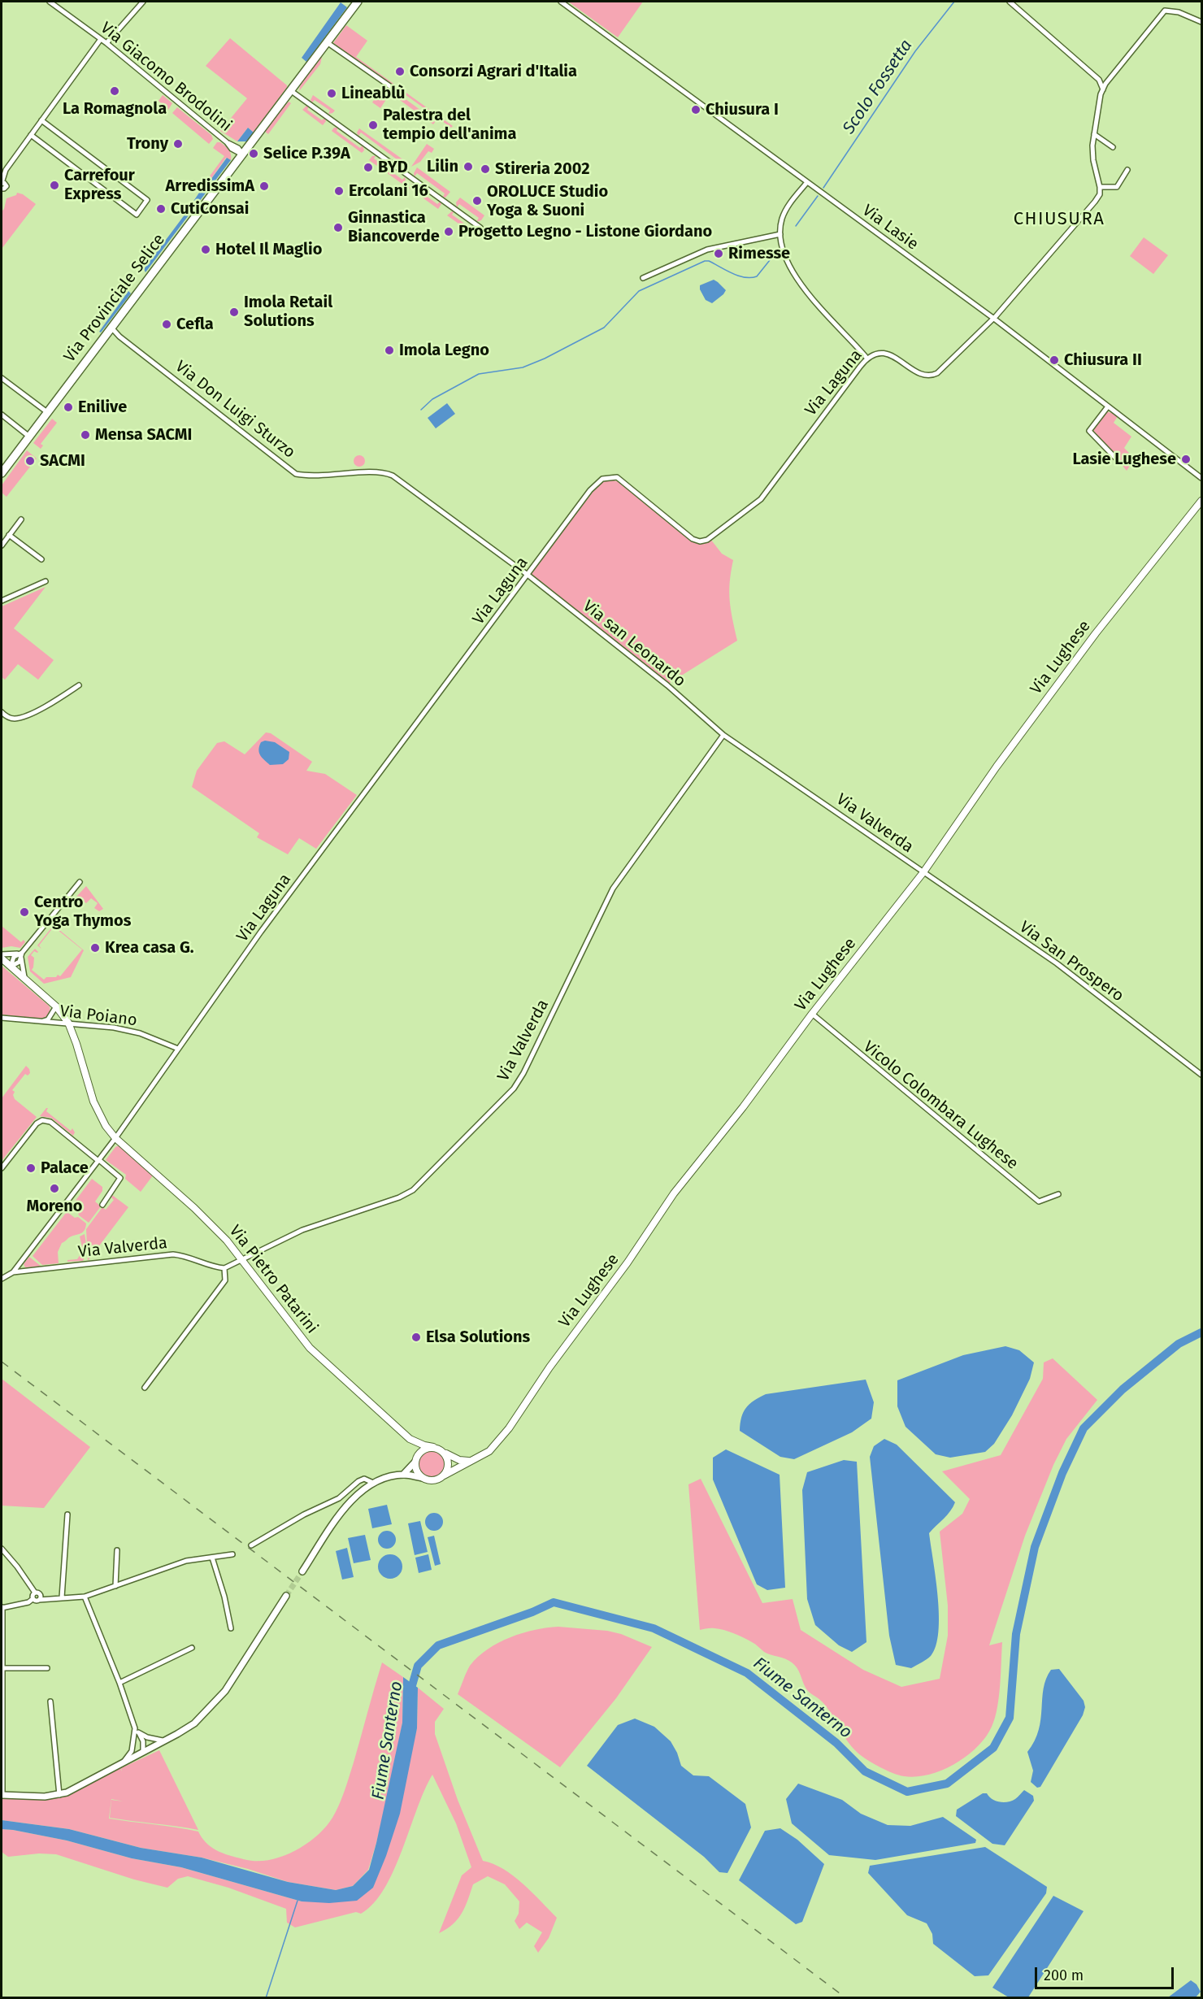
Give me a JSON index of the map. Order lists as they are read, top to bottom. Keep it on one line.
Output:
{"streets":{"main road":["Via Provinciale Selice","Via Lughese","Via Pietro Patarini"],"street":["Via Giacomo Brodolini","Via Lasie","Via Laguna","Via Don Luigi Sturzo","Via san Leonardo","Via Valverda","Via San Prospero","Via Poiano","Vicolo Colombara Lughese"]},"crossings":[["Via Giacomo Brodolini","Via Provinciale Selice"],["Via Lasie","Via Laguna"],["Via Provinciale Selice","Via Don Luigi Sturzo"],["Via Laguna","Via Don Luigi Sturzo"],["Via Laguna","Via san Leonardo"],["Via Laguna","Via Valverda"],["Via Laguna","Via Poiano"],["Via Laguna","Via Pietro Patarini"],["Via Don Luigi Sturzo","Via san Leonardo"],["Via san Leonardo","Via Valverda"],["Via Lughese","Via Valverda"],["Via Lughese","Via San Prospero"],["Via Lughese","Vicolo Colombara Lughese"],["Via Lughese","Via Pietro Patarini"],["Via Valverda","Via San Prospero"],["Via Valverda","Via Pietro Patarini"],["Via Poiano","Via Pietro Patarini"]],"districts":["CHIUSURA"],"water":["Scolo Fossetta","Fiume Santerno"],"places":["Consorzi Agrari d'Italia","La Romagnola","Lineablù","Chiusura I","Palestra del tempio dell'anima","Trony","Selice P.39A","Lilin","BYD","Stireria 2002","Carrefour Express","ArredissimA","Ercolani 16","OROLUCE Studio Yoga & Suoni","CutiConsai","Ginnastica Biancoverde","Progetto Legno - Listone Giordano","Hotel Il Maglio","Rimesse","Imola Retail Solutions","Cefla","Imola Legno","Chiusura II","Enilive","Mensa SACMI","Lasie Lughese","SACMI","Centro Yoga Thymos","Krea casa G.","Palace","Moreno","Elsa Solutions"],"scale_bar":"200 m"}
